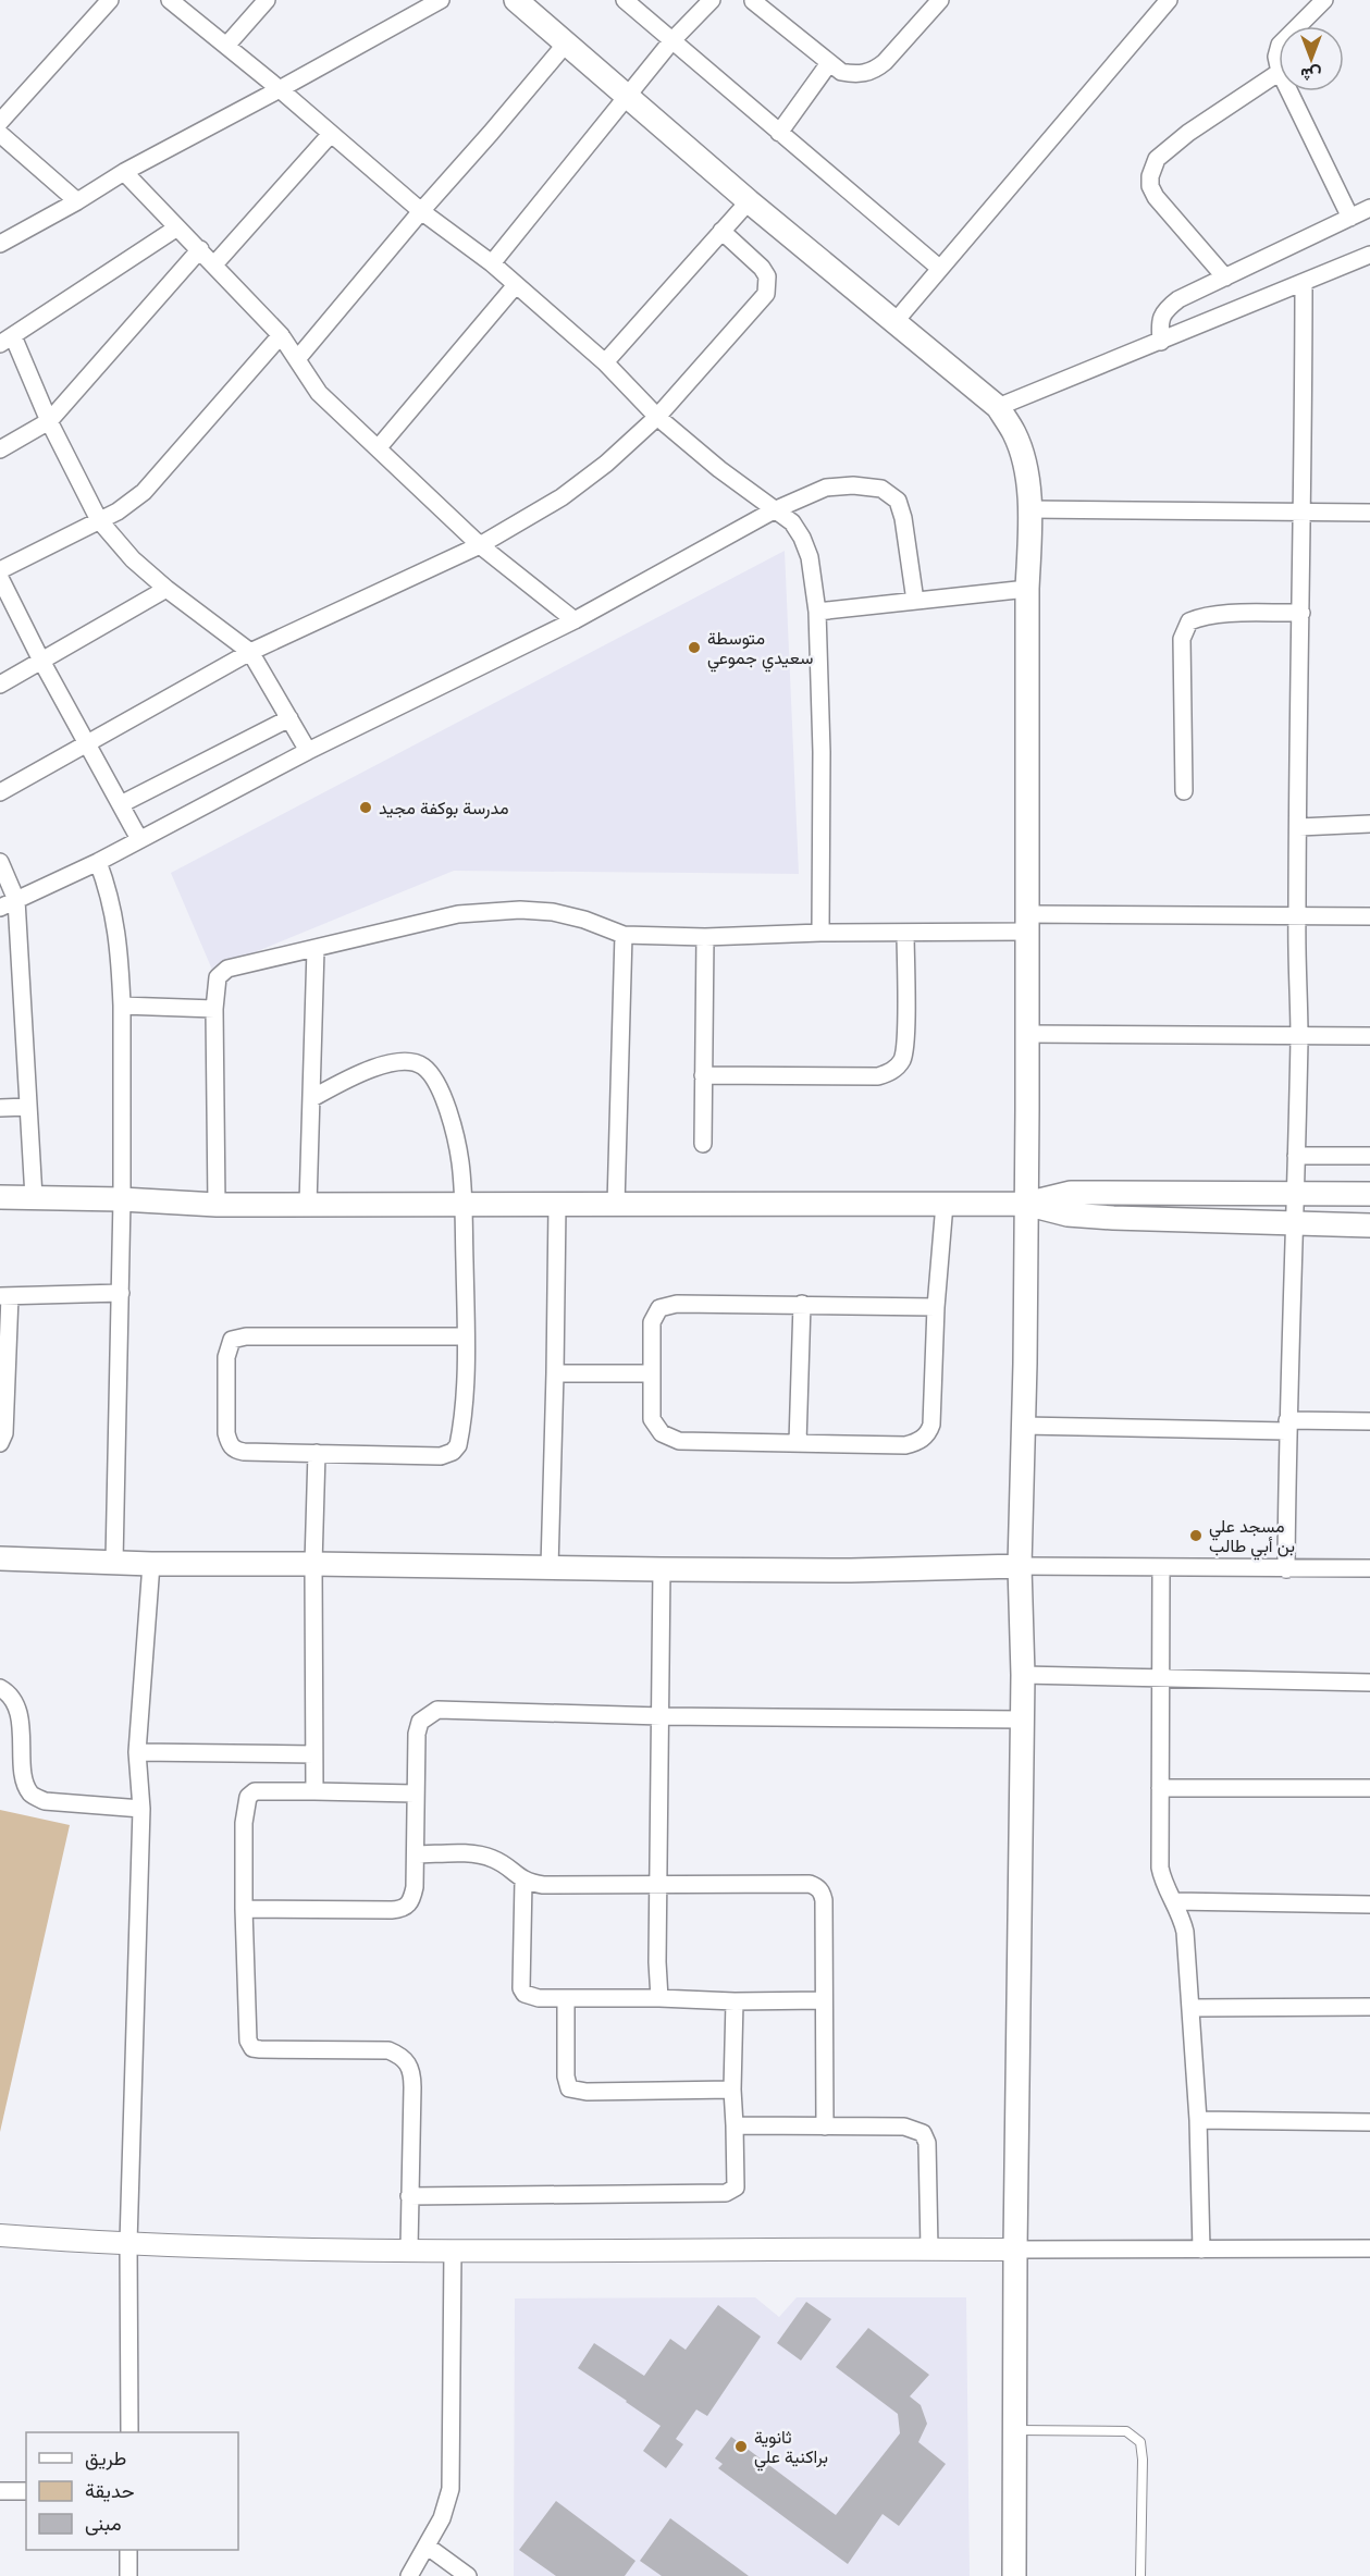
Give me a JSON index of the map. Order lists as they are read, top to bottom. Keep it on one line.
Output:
{"places":["متوسطة سعيدي جموعي","مدرسة بوكفة مجيد","مسجد علي بن أبي طالب","ثانوية براكنية علي"],"legend":["طريق","حديقة","مبنى"],"north":"bottom"}
